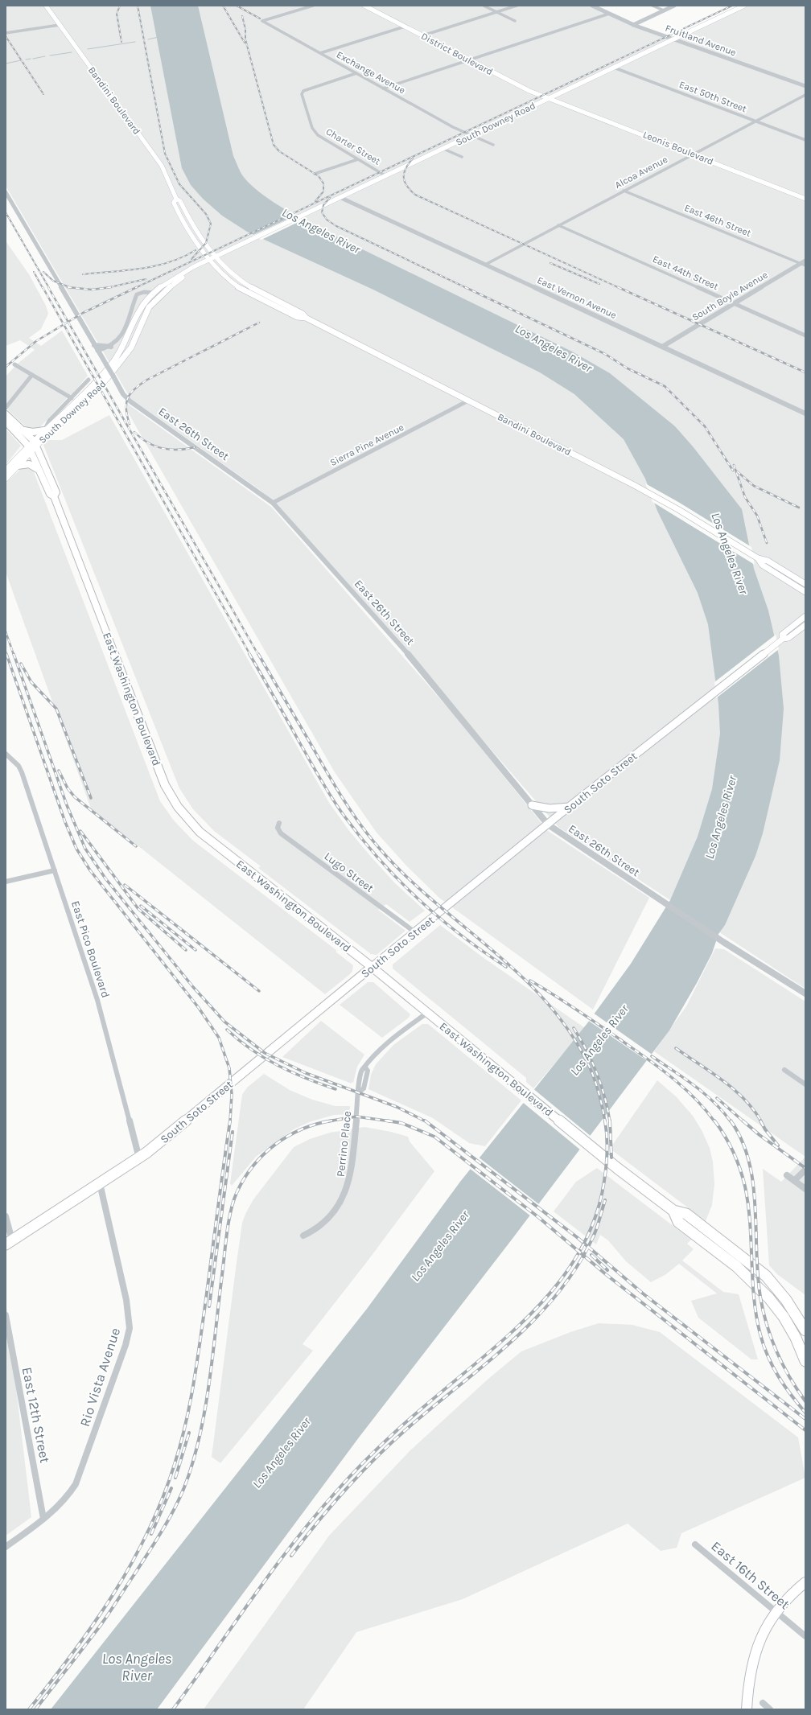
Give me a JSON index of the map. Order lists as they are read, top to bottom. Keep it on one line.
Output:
{"streets":{"main road":["District Boulevard","Bandini Boulevard","South Downey Road","Leonis Boulevard","East Washington Boulevard","South Soto Street"],"street":["Fruitland Avenue","Exchange Avenue","East 50th Street","Charter Street","Alcoa Avenue","East 46th Street","East 44th Street","South Boyle Avenue","East Vernon Avenue","East 26th Street","Sierra Pine Avenue","Lugo Street","East Pico Boulevard","Perrino Place","Rio Vista Avenue","East 12th Street","East 16th Street"]},"crossings":[["Fruitland Avenue","South Downey Road"],["District Boulevard","South Downey Road"],["District Boulevard","Leonis Boulevard"],["Exchange Avenue","South Downey Road"],["Exchange Avenue","Charter Street"],["East 50th Street","South Downey Road"],["East 50th Street","Alcoa Avenue"],["Bandini Boulevard","South Downey Road"],["Bandini Boulevard","Sierra Pine Avenue"],["South Downey Road","Charter Street"],["South Downey Road","Leonis Boulevard"],["South Downey Road","East Vernon Avenue"],["South Downey Road","East Washington Boulevard"],["Leonis Boulevard","Alcoa Avenue"],["Alcoa Avenue","East 46th Street"],["Alcoa Avenue","East 44th Street"],["Alcoa Avenue","East Vernon Avenue"],["East 46th Street","South Boyle Avenue"],["East 44th Street","South Boyle Avenue"],["South Boyle Avenue","East Vernon Avenue"],["East 26th Street","Sierra Pine Avenue"],["East 26th Street","South Soto Street"],["East Washington Boulevard","South Soto Street"],["East Washington Boulevard","Perrino Place"],["South Soto Street","Lugo Street"],["South Soto Street","East Pico Boulevard"],["South Soto Street","Rio Vista Avenue"],["Rio Vista Avenue","East 12th Street"]],"water":["Los Angeles River"]}
